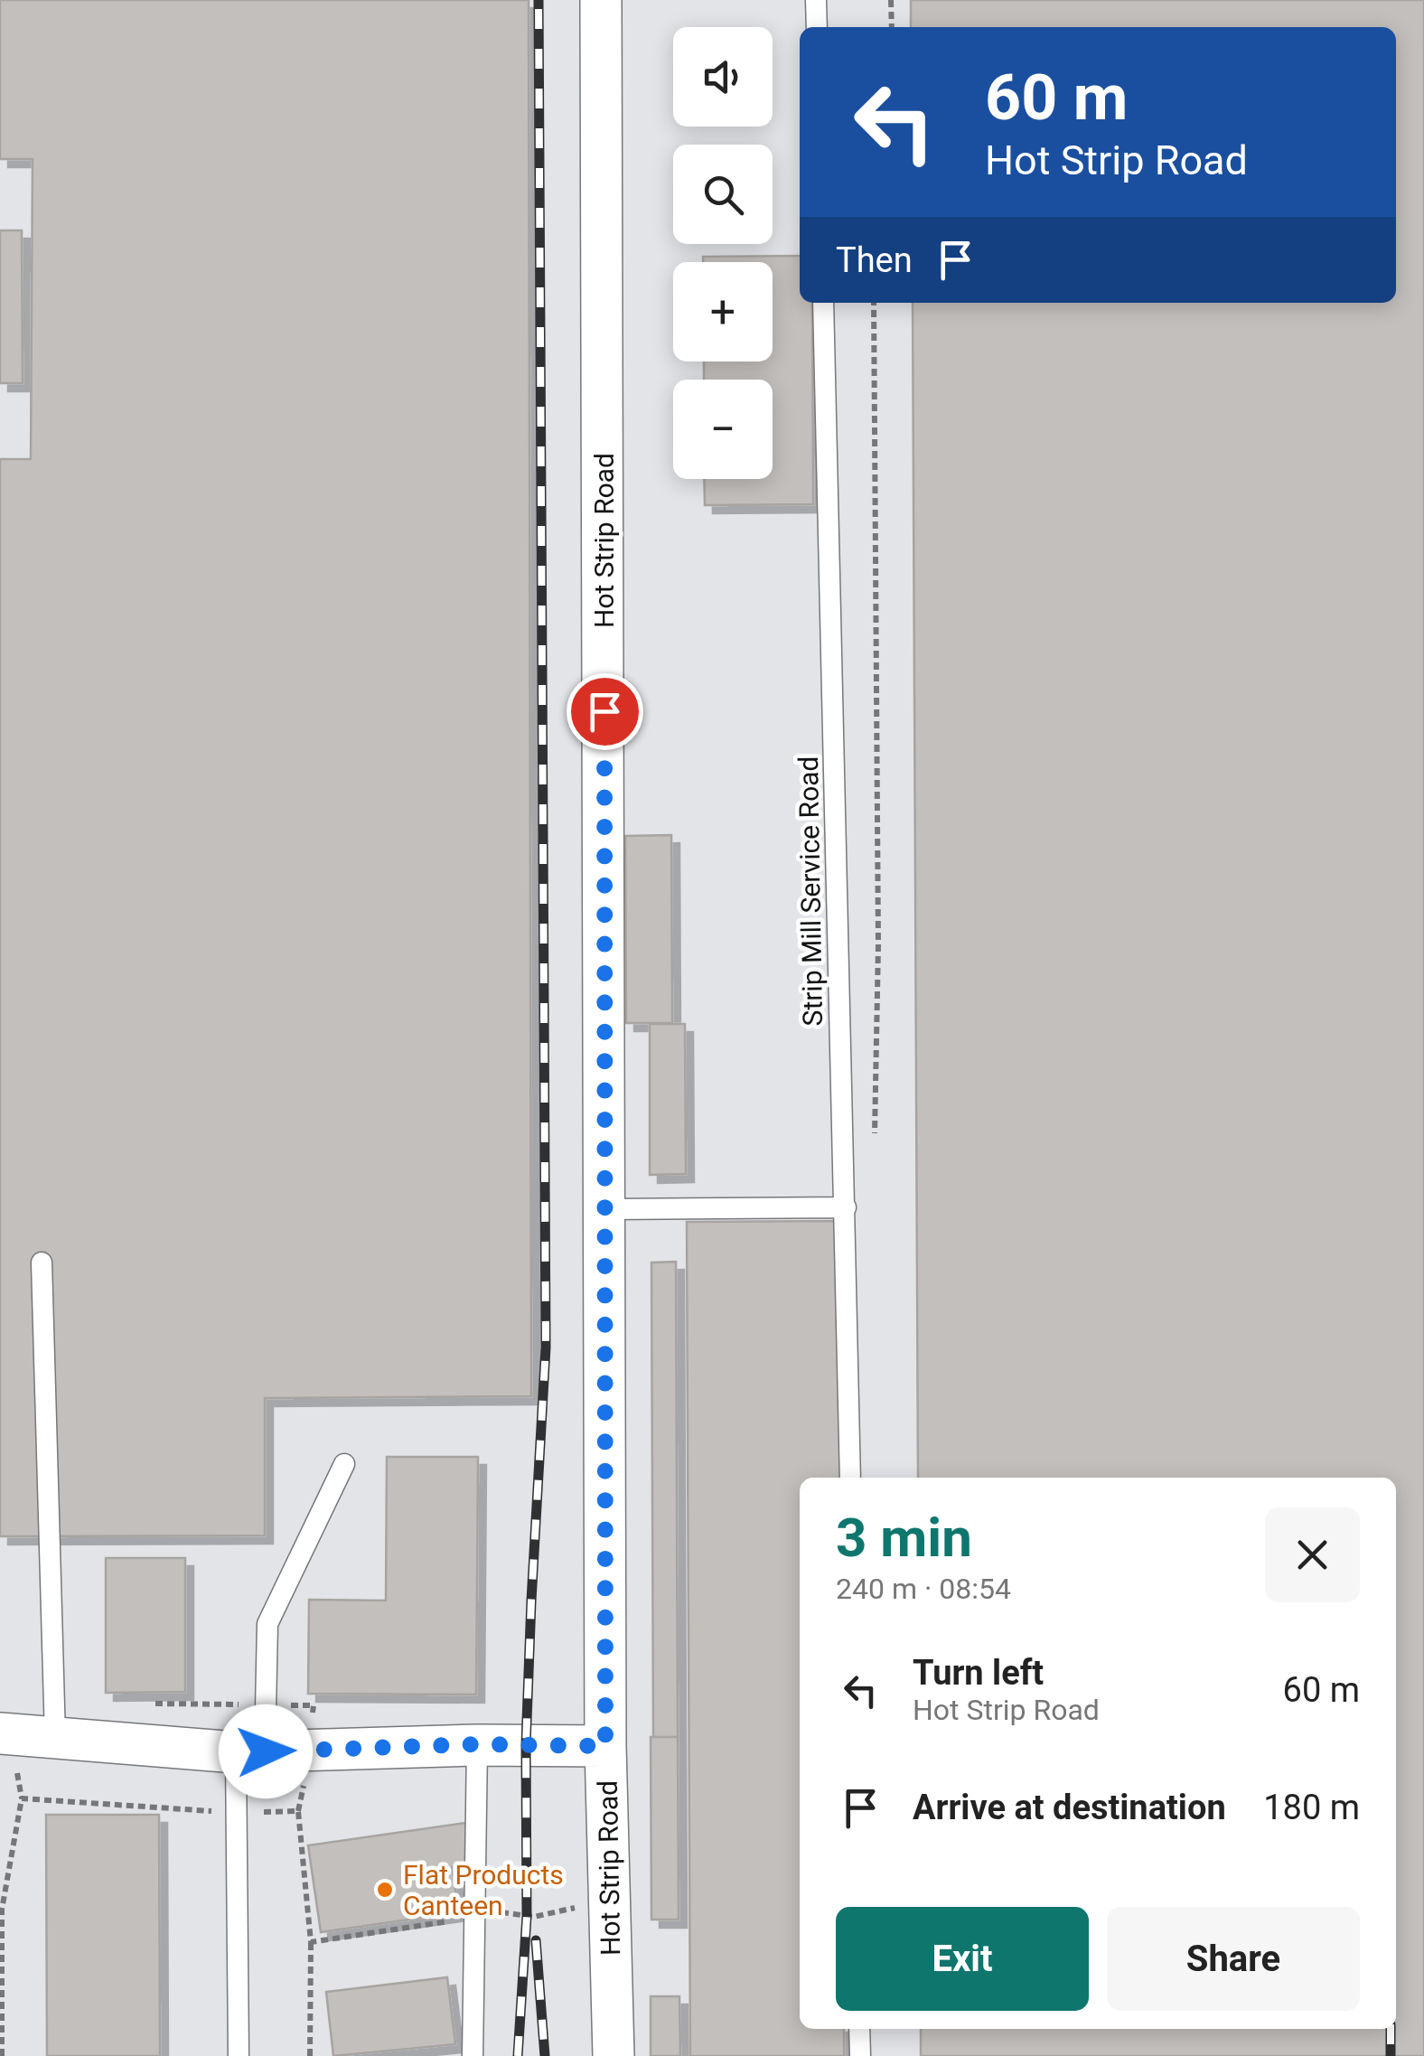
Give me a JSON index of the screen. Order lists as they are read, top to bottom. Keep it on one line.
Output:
{"streets":{"street":["Hot Strip Road"],"lane":["Strip Mill Service Road"]},"places":["Flat Products Canteen"],"page":{"map_buttons":["+","−"],"turn":["60 m","Hot Strip Road"],"then":"Then","heading":["3 min","240 m · 08:54"],"list":[{"name":"Turn left","note":"Hot Strip Road","value":"60 m"},{"name":"Arrive at destination","value":"180 m"}],"buttons":["Exit","Share"]}}
